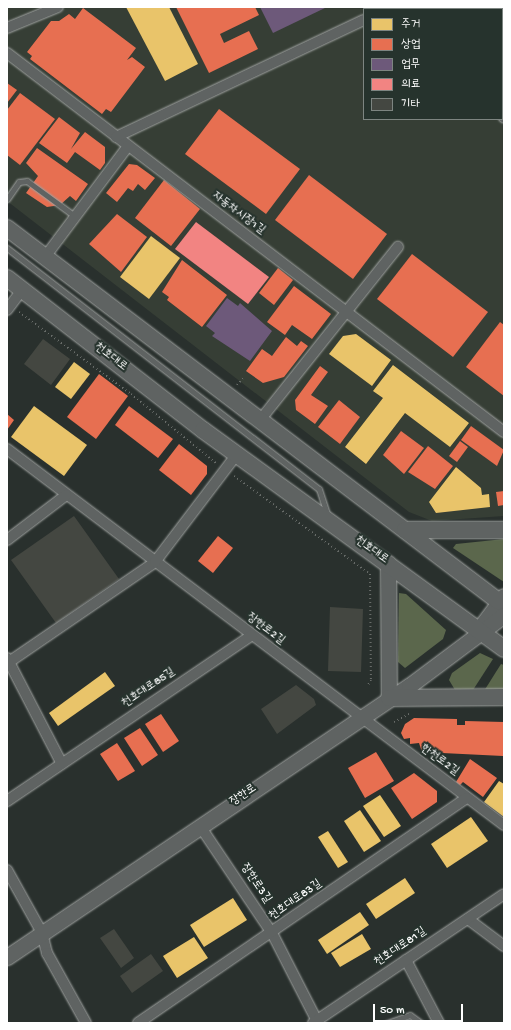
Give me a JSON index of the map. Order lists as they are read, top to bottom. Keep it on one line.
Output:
{"streets":{"main road":["천호대로"],"street":["자동차시장1길","장한로2길","천호대로85길","한천로2길","장한로","장한로3길","천호대로83길","천호대로81길"]},"crossings":[["천호대로","장한로"],["장한로2길","천호대로85길"],["장한로2길","한천로2길"],["장한로2길","장한로"],["한천로2길","장한로"],["한천로2길","천호대로83길"],["장한로","장한로3길"],["장한로3길","천호대로83길"],["장한로3길","천호대로81길"]],"legend":["주거","상업","업무","의료","기타"],"scale_bar":"50 m"}
